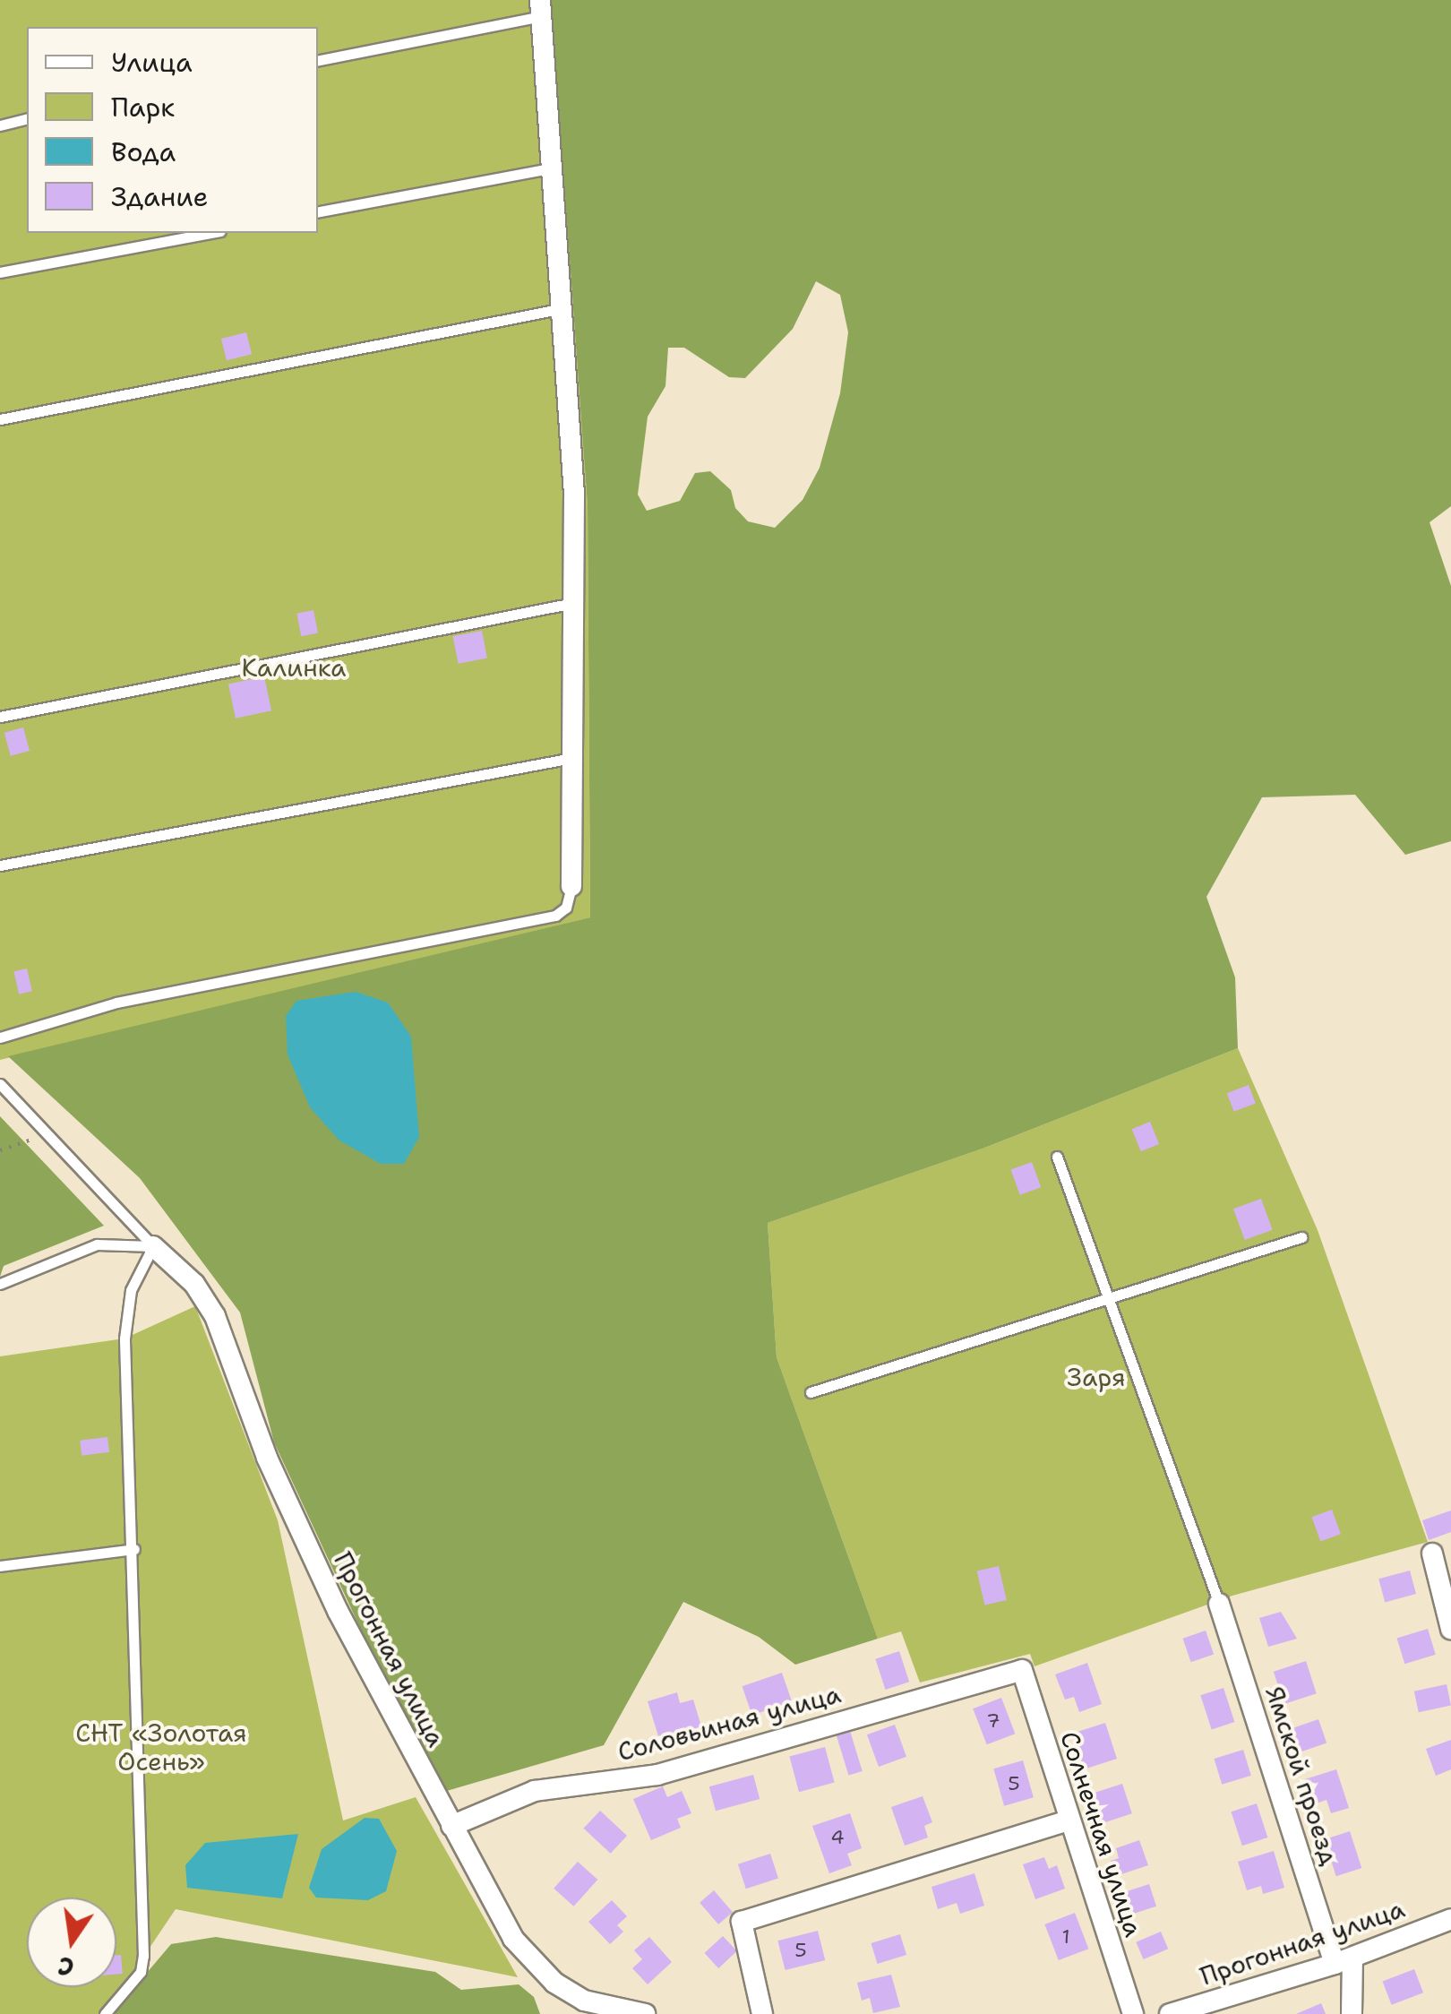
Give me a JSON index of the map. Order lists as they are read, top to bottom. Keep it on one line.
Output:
{"streets":{"street":["Прогонная улица","Соловьиная улица","Ямской проезд","Солнечная улица"]},"crossings":[["Прогонная улица","Соловьиная улица"],["Прогонная улица","Ямской проезд"],["Соловьиная улица","Солнечная улица"]],"parks":["Калинка","Заря","СНТ «Золотая Осень»"],"house_numbers":["7","5","4","1","5"],"legend":["Улица","Парк","Вода","Здание"],"north":"bottom"}
